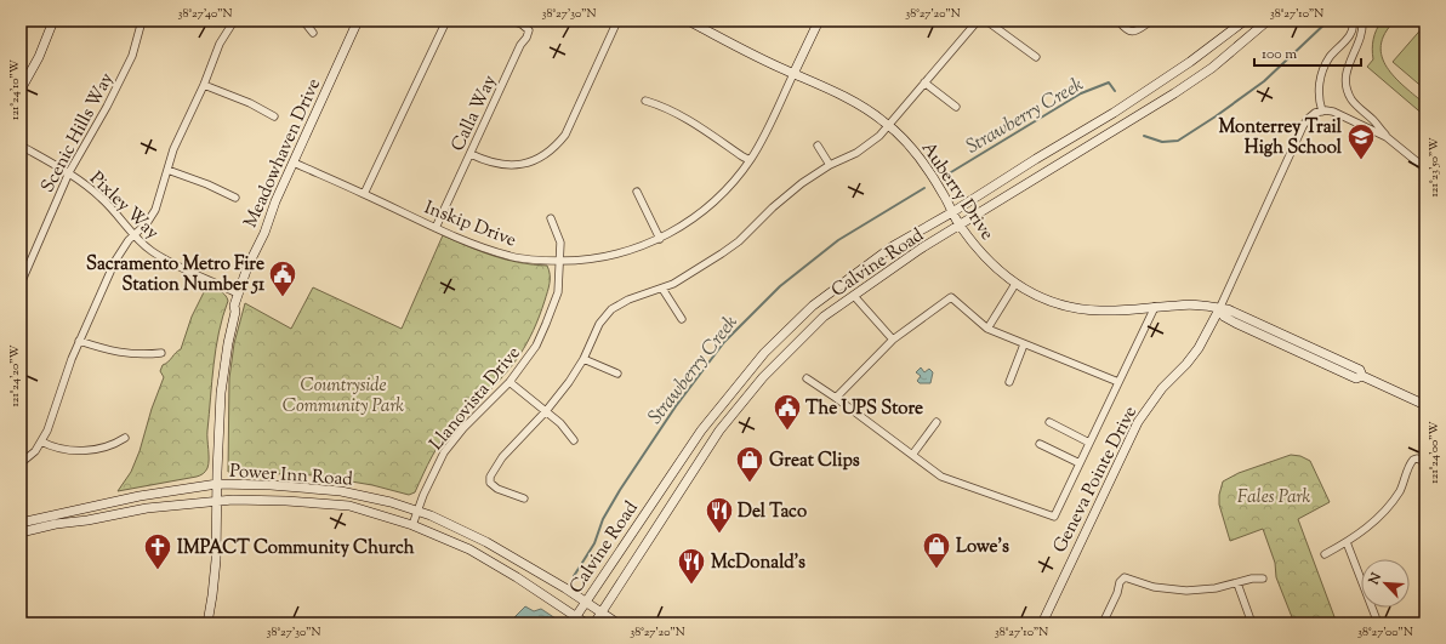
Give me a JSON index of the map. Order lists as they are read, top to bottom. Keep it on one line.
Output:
{"streets":{"main road":["Meadowhaven Drive","Auberry Drive","Calvine Road","Power Inn Road","Geneva Pointe Drive"],"street":["Calla Way","Scenic Hills Way","Pixley Way","Inskip Drive","Llanovista Drive"]},"crossings":[["Calla Way","Inskip Drive"],["Scenic Hills Way","Pixley Way"],["Meadowhaven Drive","Pixley Way"],["Meadowhaven Drive","Inskip Drive"],["Meadowhaven Drive","Power Inn Road"],["Auberry Drive","Inskip Drive"],["Auberry Drive","Calvine Road"],["Auberry Drive","Geneva Pointe Drive"],["Inskip Drive","Llanovista Drive"],["Calvine Road","Power Inn Road"],["Llanovista Drive","Power Inn Road"]],"water":["Strawberry Creek"],"parks":["Countryside Community Park","Fales Park"],"places":{"school or university":["Monterrey Trail High School"],"public building":["Sacramento Metro Fire Station Number 51","The UPS Store"],"shop":["Great Clips","Lowe's"],"restaurant":["Del Taco","McDonald's"],"church":["IMPACT Community Church"]},"scale_bar":"100 m","north":"top left","coordinates":["38°27'40\"N","38°27'30\"N","38°27'20\"N","38°27'10\"N","121°24'10\"W","121°23'50\"W","121°24'20\"W","121°24'00\"W","38°27'00\"N"]}
